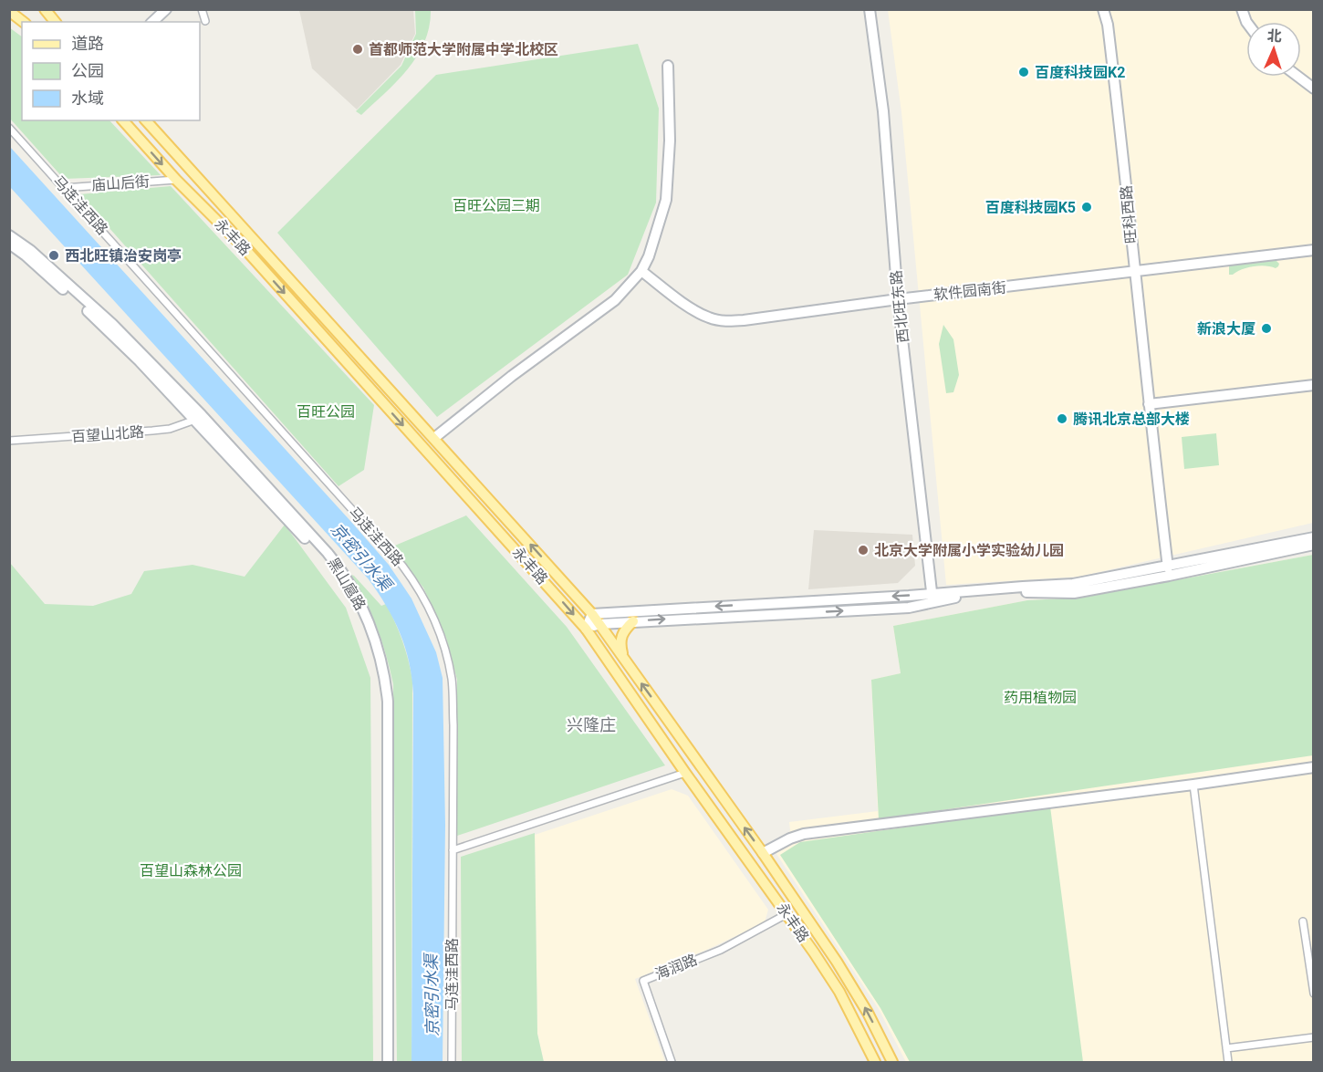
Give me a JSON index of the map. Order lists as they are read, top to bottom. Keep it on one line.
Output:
{"streets":{"main road":["永丰路"],"street":["庙山后街","马连洼西路","旺科西路","软件园南街","西北旺东路","百望山北路","黑山扈路","海润路"]},"crossings":[["庙山后街","马连洼西路"],["庙山后街","永丰路"],["旺科西路","软件园南街"],["永丰路","海润路"],["软件园南街","西北旺东路"],["百望山北路","黑山扈路"]],"districts":["兴隆庄"],"water":["京密引水渠"],"parks":["百旺公园三期","百旺公园","药用植物园","百望山森林公园"],"places":["首都师范大学附属中学北校区","百度科技园K2","百度科技园K5","西北旺镇治安岗亭","新浪大厦","腾讯北京总部大楼","北京大学附属小学实验幼儿园"],"legend":["道路","公园","水域"],"north":"top"}
